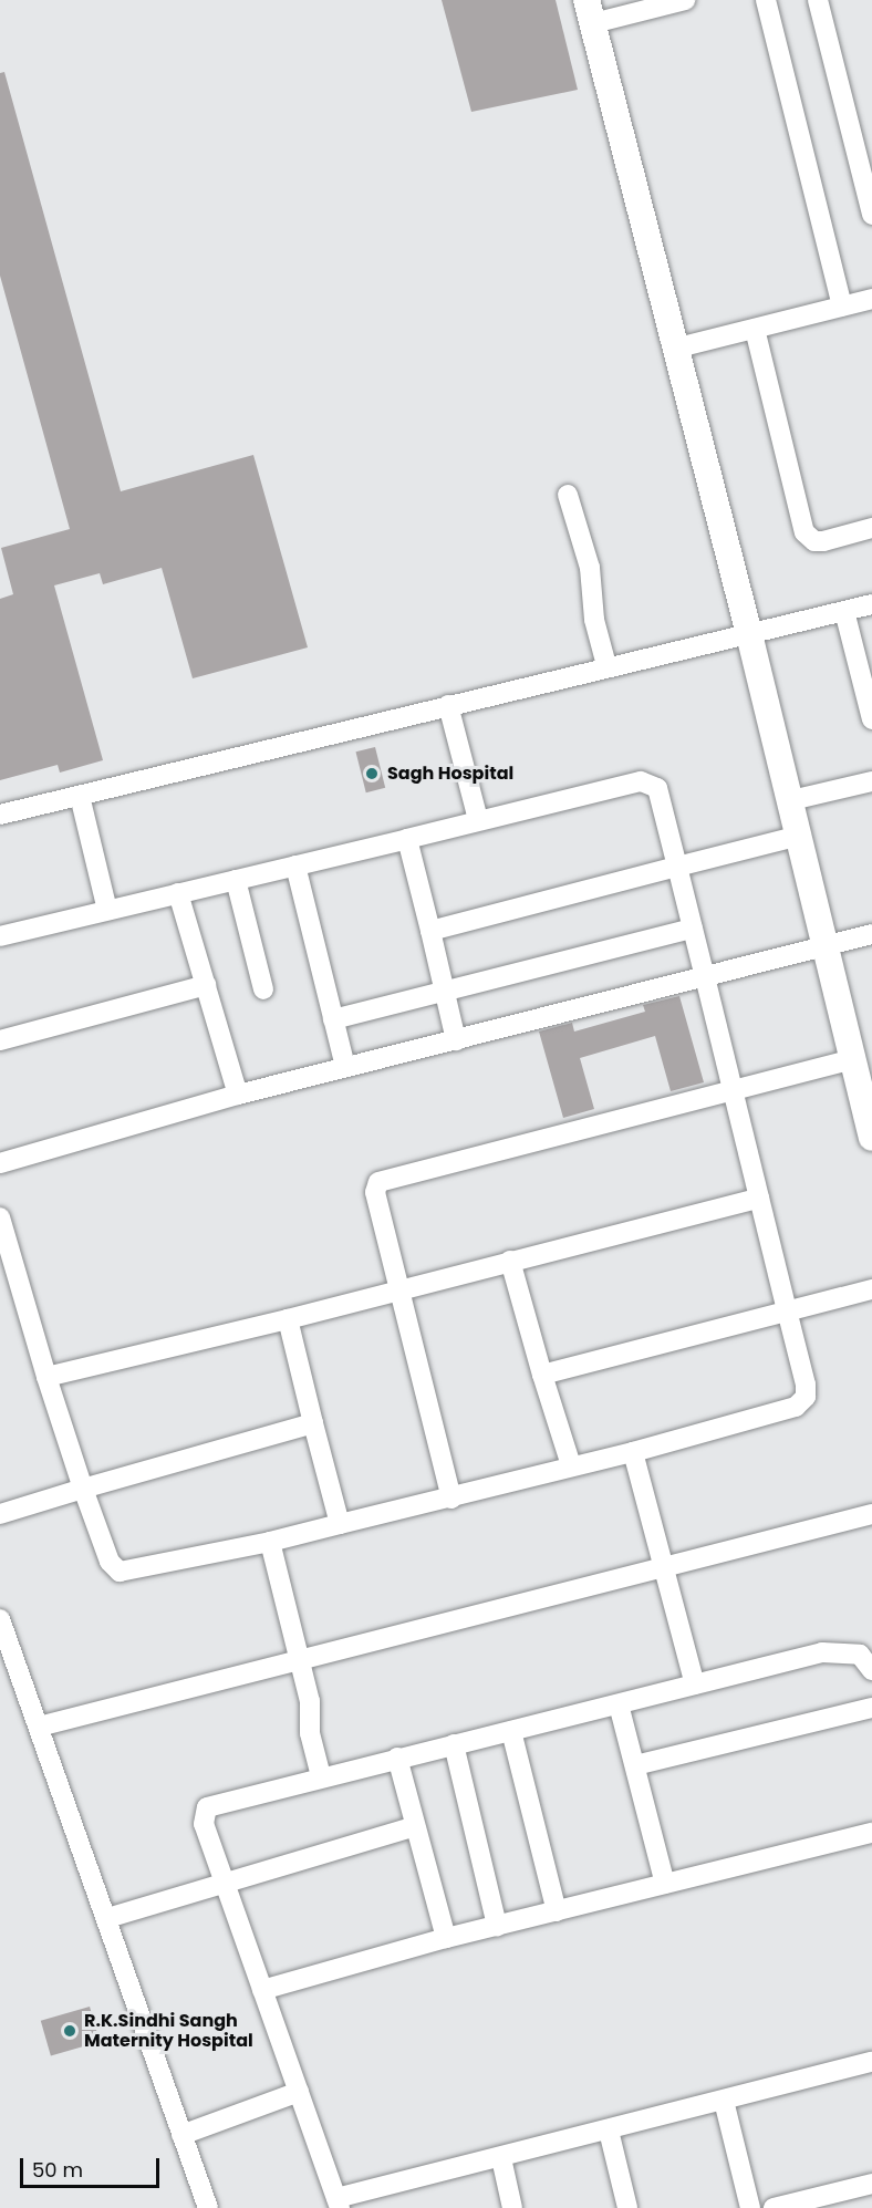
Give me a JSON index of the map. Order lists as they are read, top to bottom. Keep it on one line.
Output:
{"places":["Sagh Hospital","R.K.Sindhi Sangh Maternity Hospital"],"scale_bar":"50 m"}
